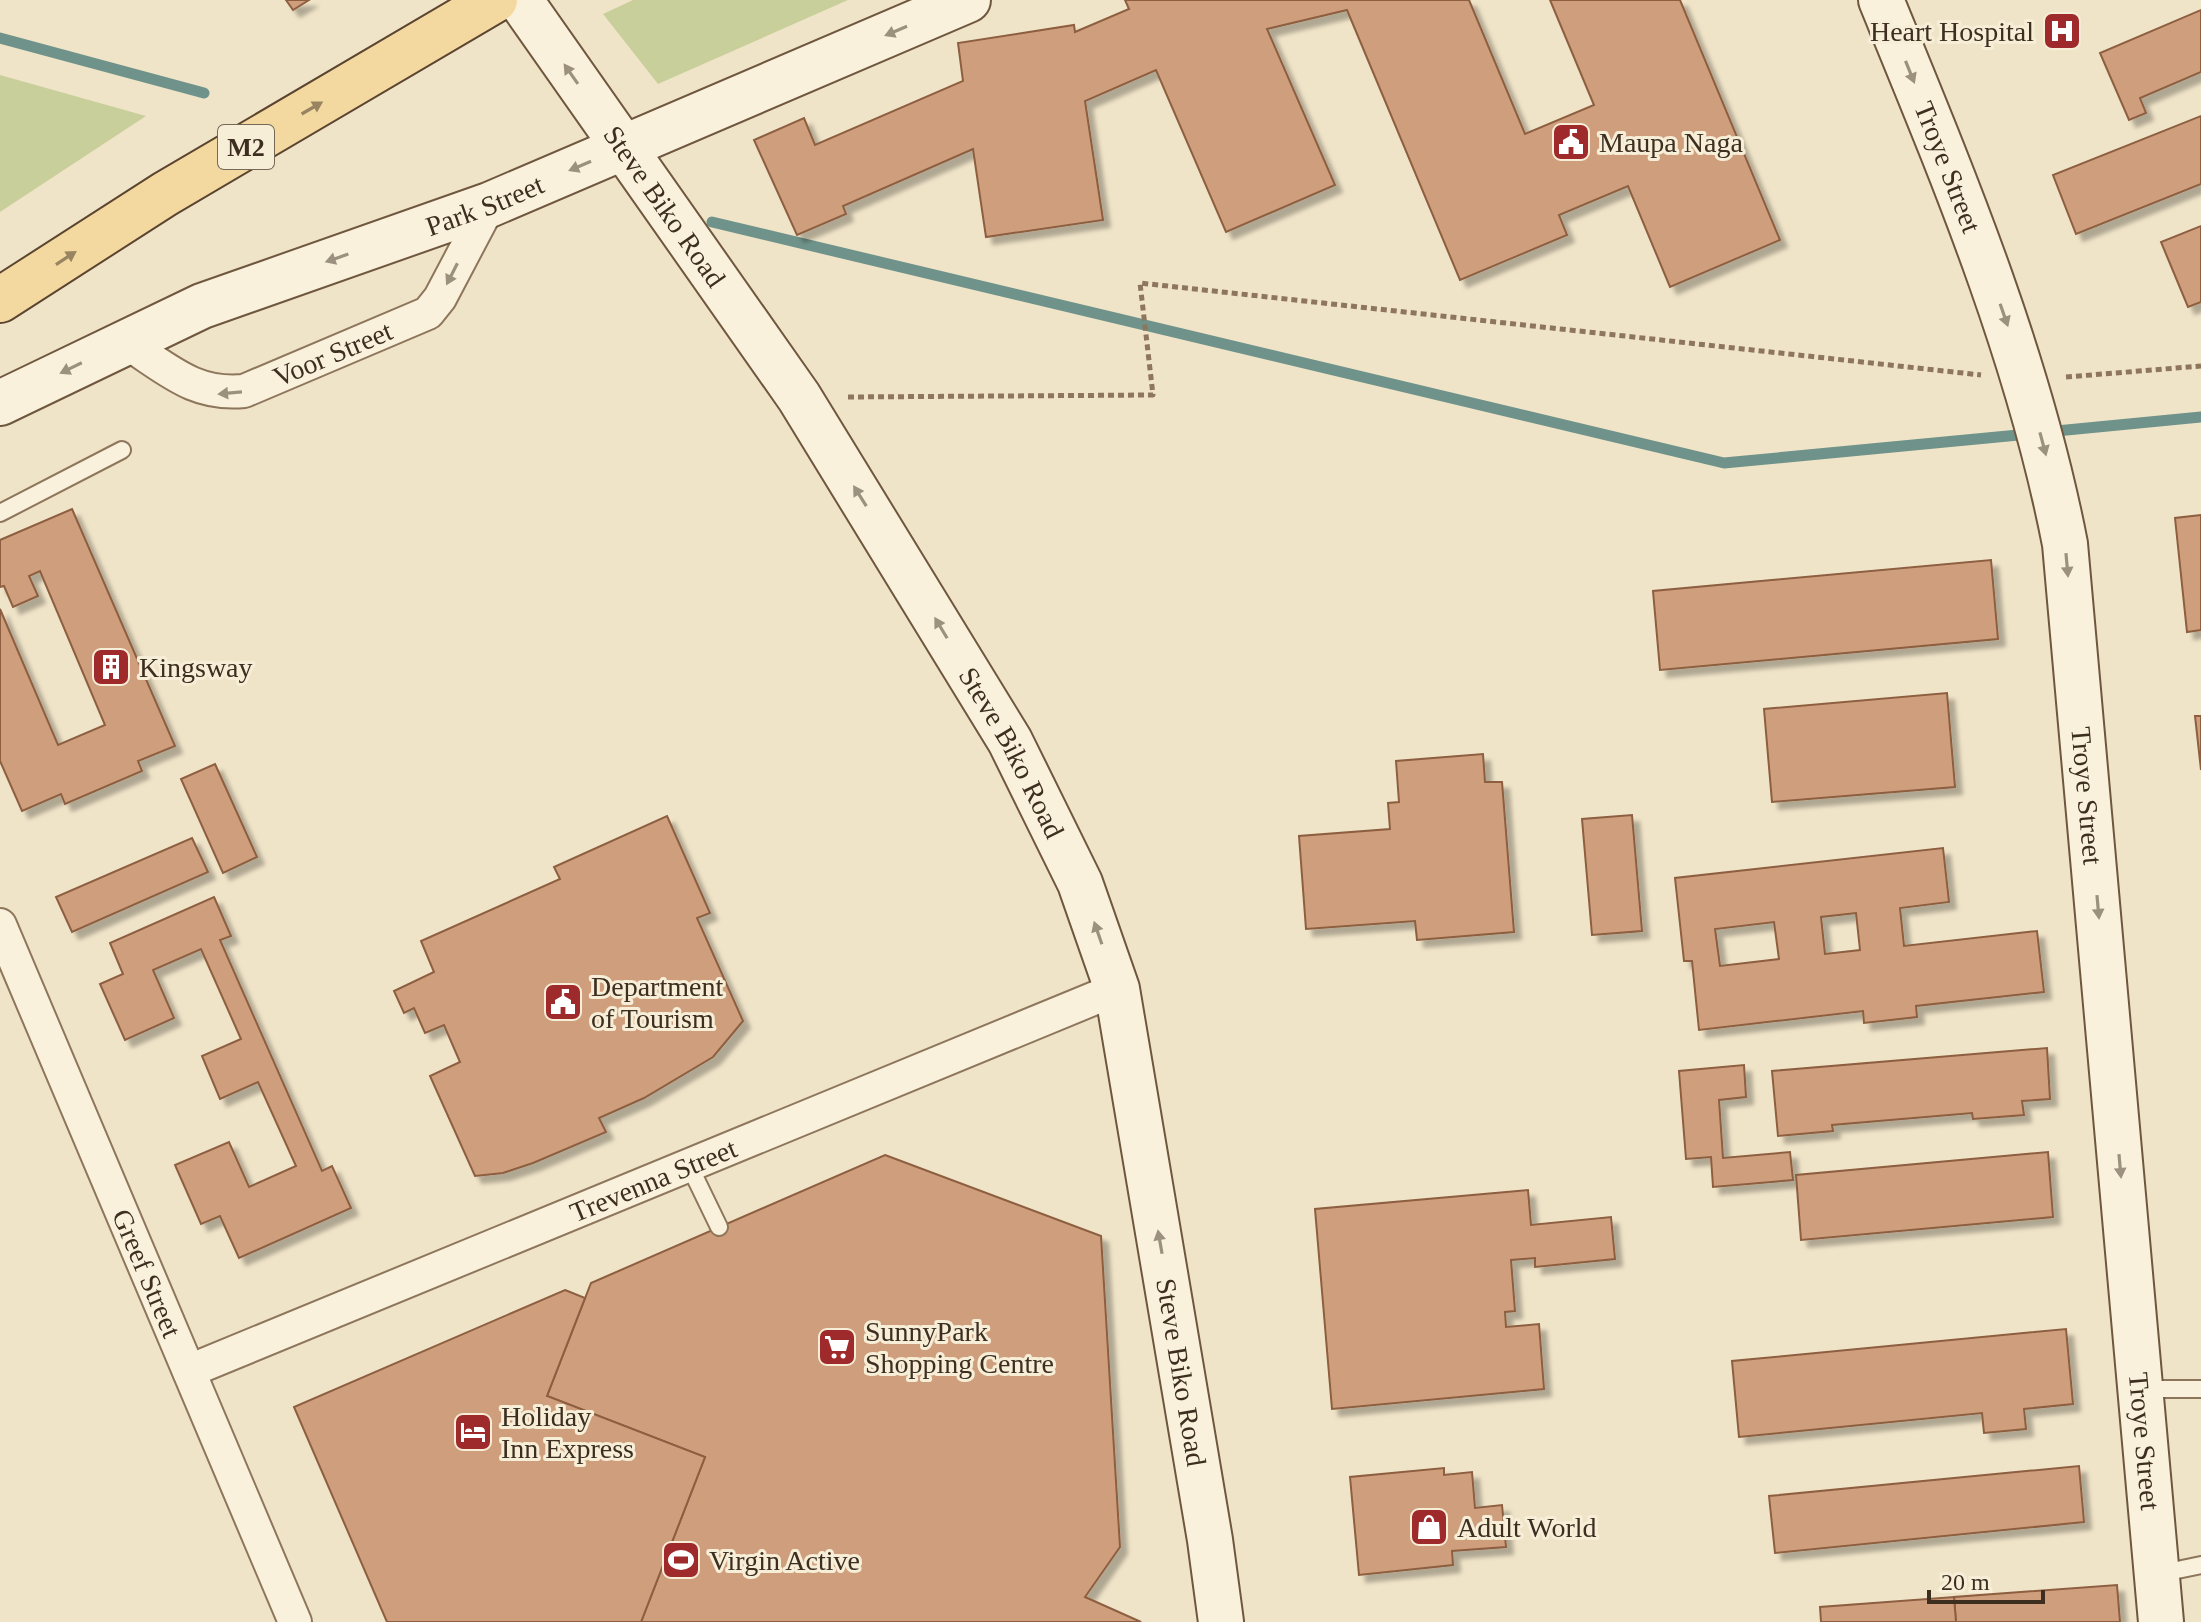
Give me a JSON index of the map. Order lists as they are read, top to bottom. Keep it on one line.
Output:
{"streets":{"main road":["M2","Troye Street","Park Street","Steve Biko Road"],"street":["Voor Street","Trevenna Street","Greef Street"]},"crossings":[["Park Street","Steve Biko Road"],["Park Street","Voor Street"],["Steve Biko Road","Trevenna Street"],["Trevenna Street","Greef Street"]],"one_way":["Troye Street","Steve Biko Road","Voor Street"],"places":{"hospital":["Heart Hospital"],"public building":["Maupa Naga","Department of Tourism"],"building":["Kingsway"],"supermarket":["SunnyPark Shopping Centre"],"hotel":["Holiday Inn Express"],"shop":["Adult World"],"sports":["Virgin Active"]},"scale_bar":"20 m"}
